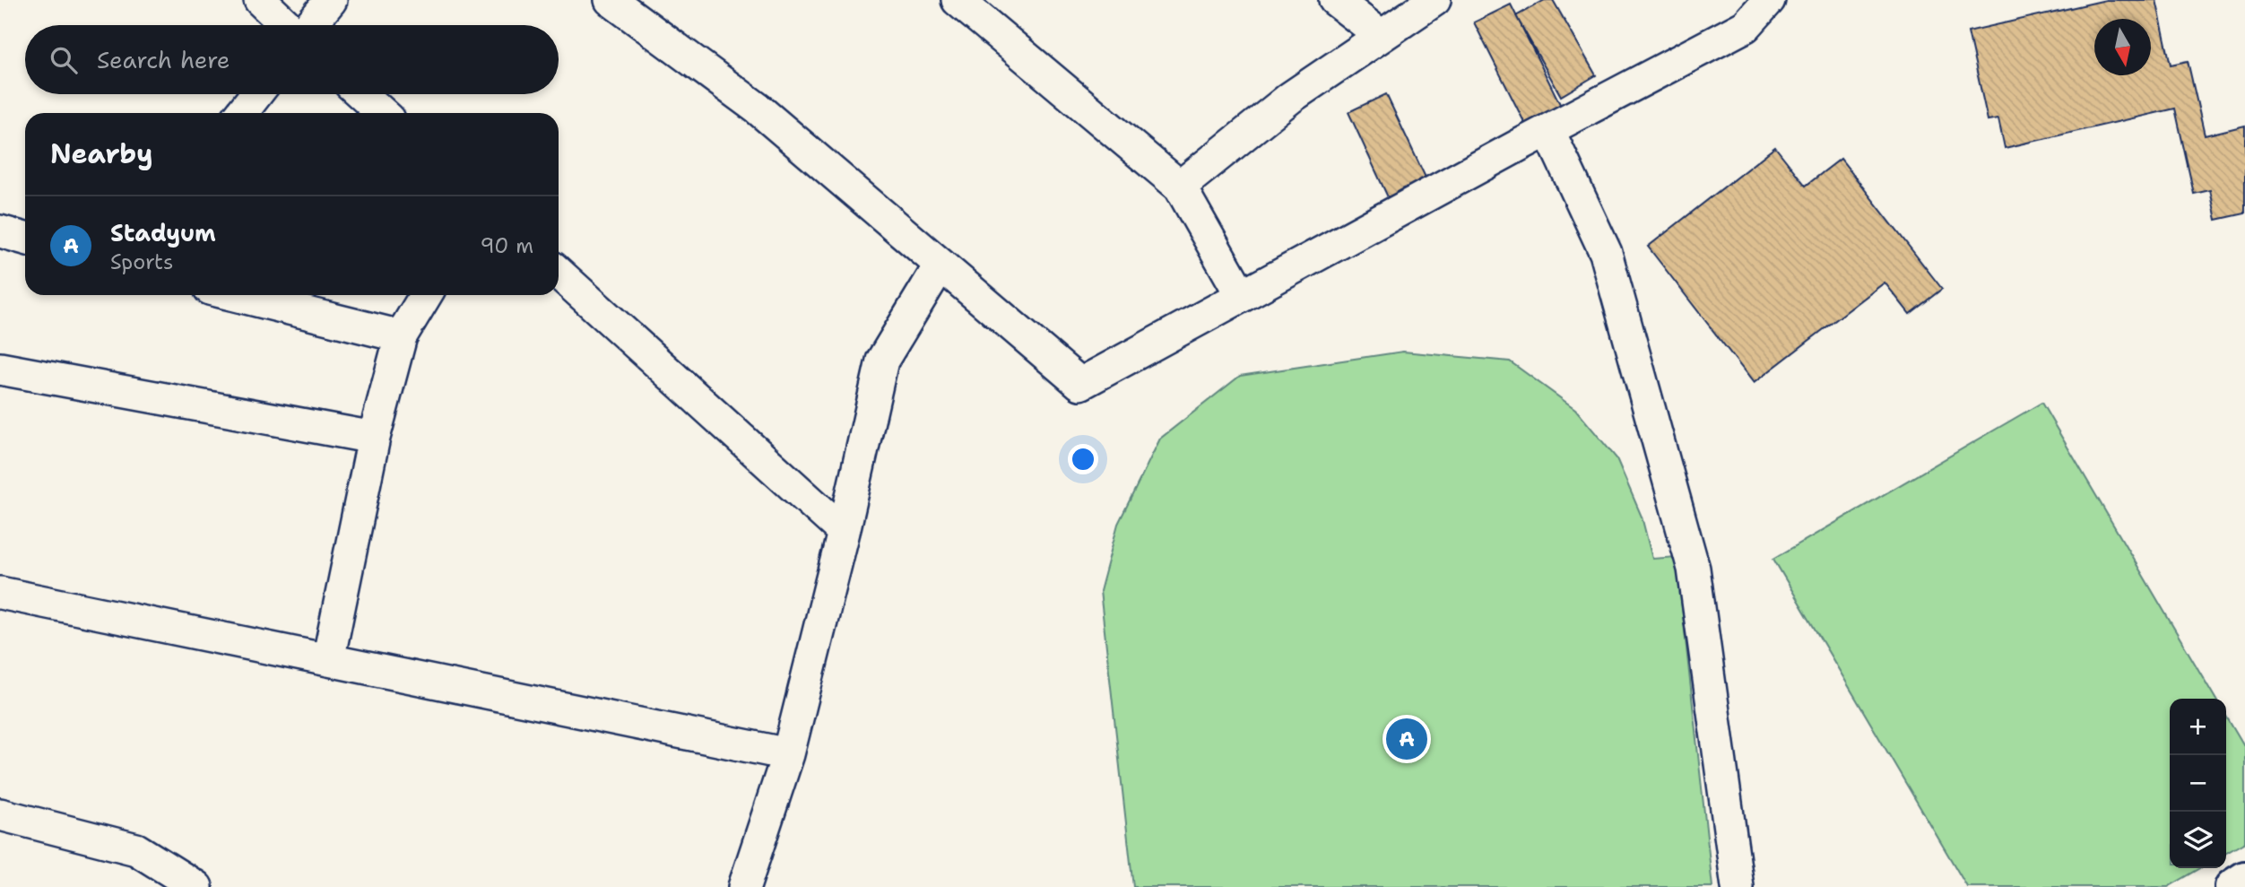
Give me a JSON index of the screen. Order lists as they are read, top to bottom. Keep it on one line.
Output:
{"north":"bottom","page":{"search":"Search here","heading":"Nearby","list":[{"mark":"A","name":"Stadyum","note":"Sports","value":"90 m"}],"map_buttons":["+","−"],"pins":"A"}}
